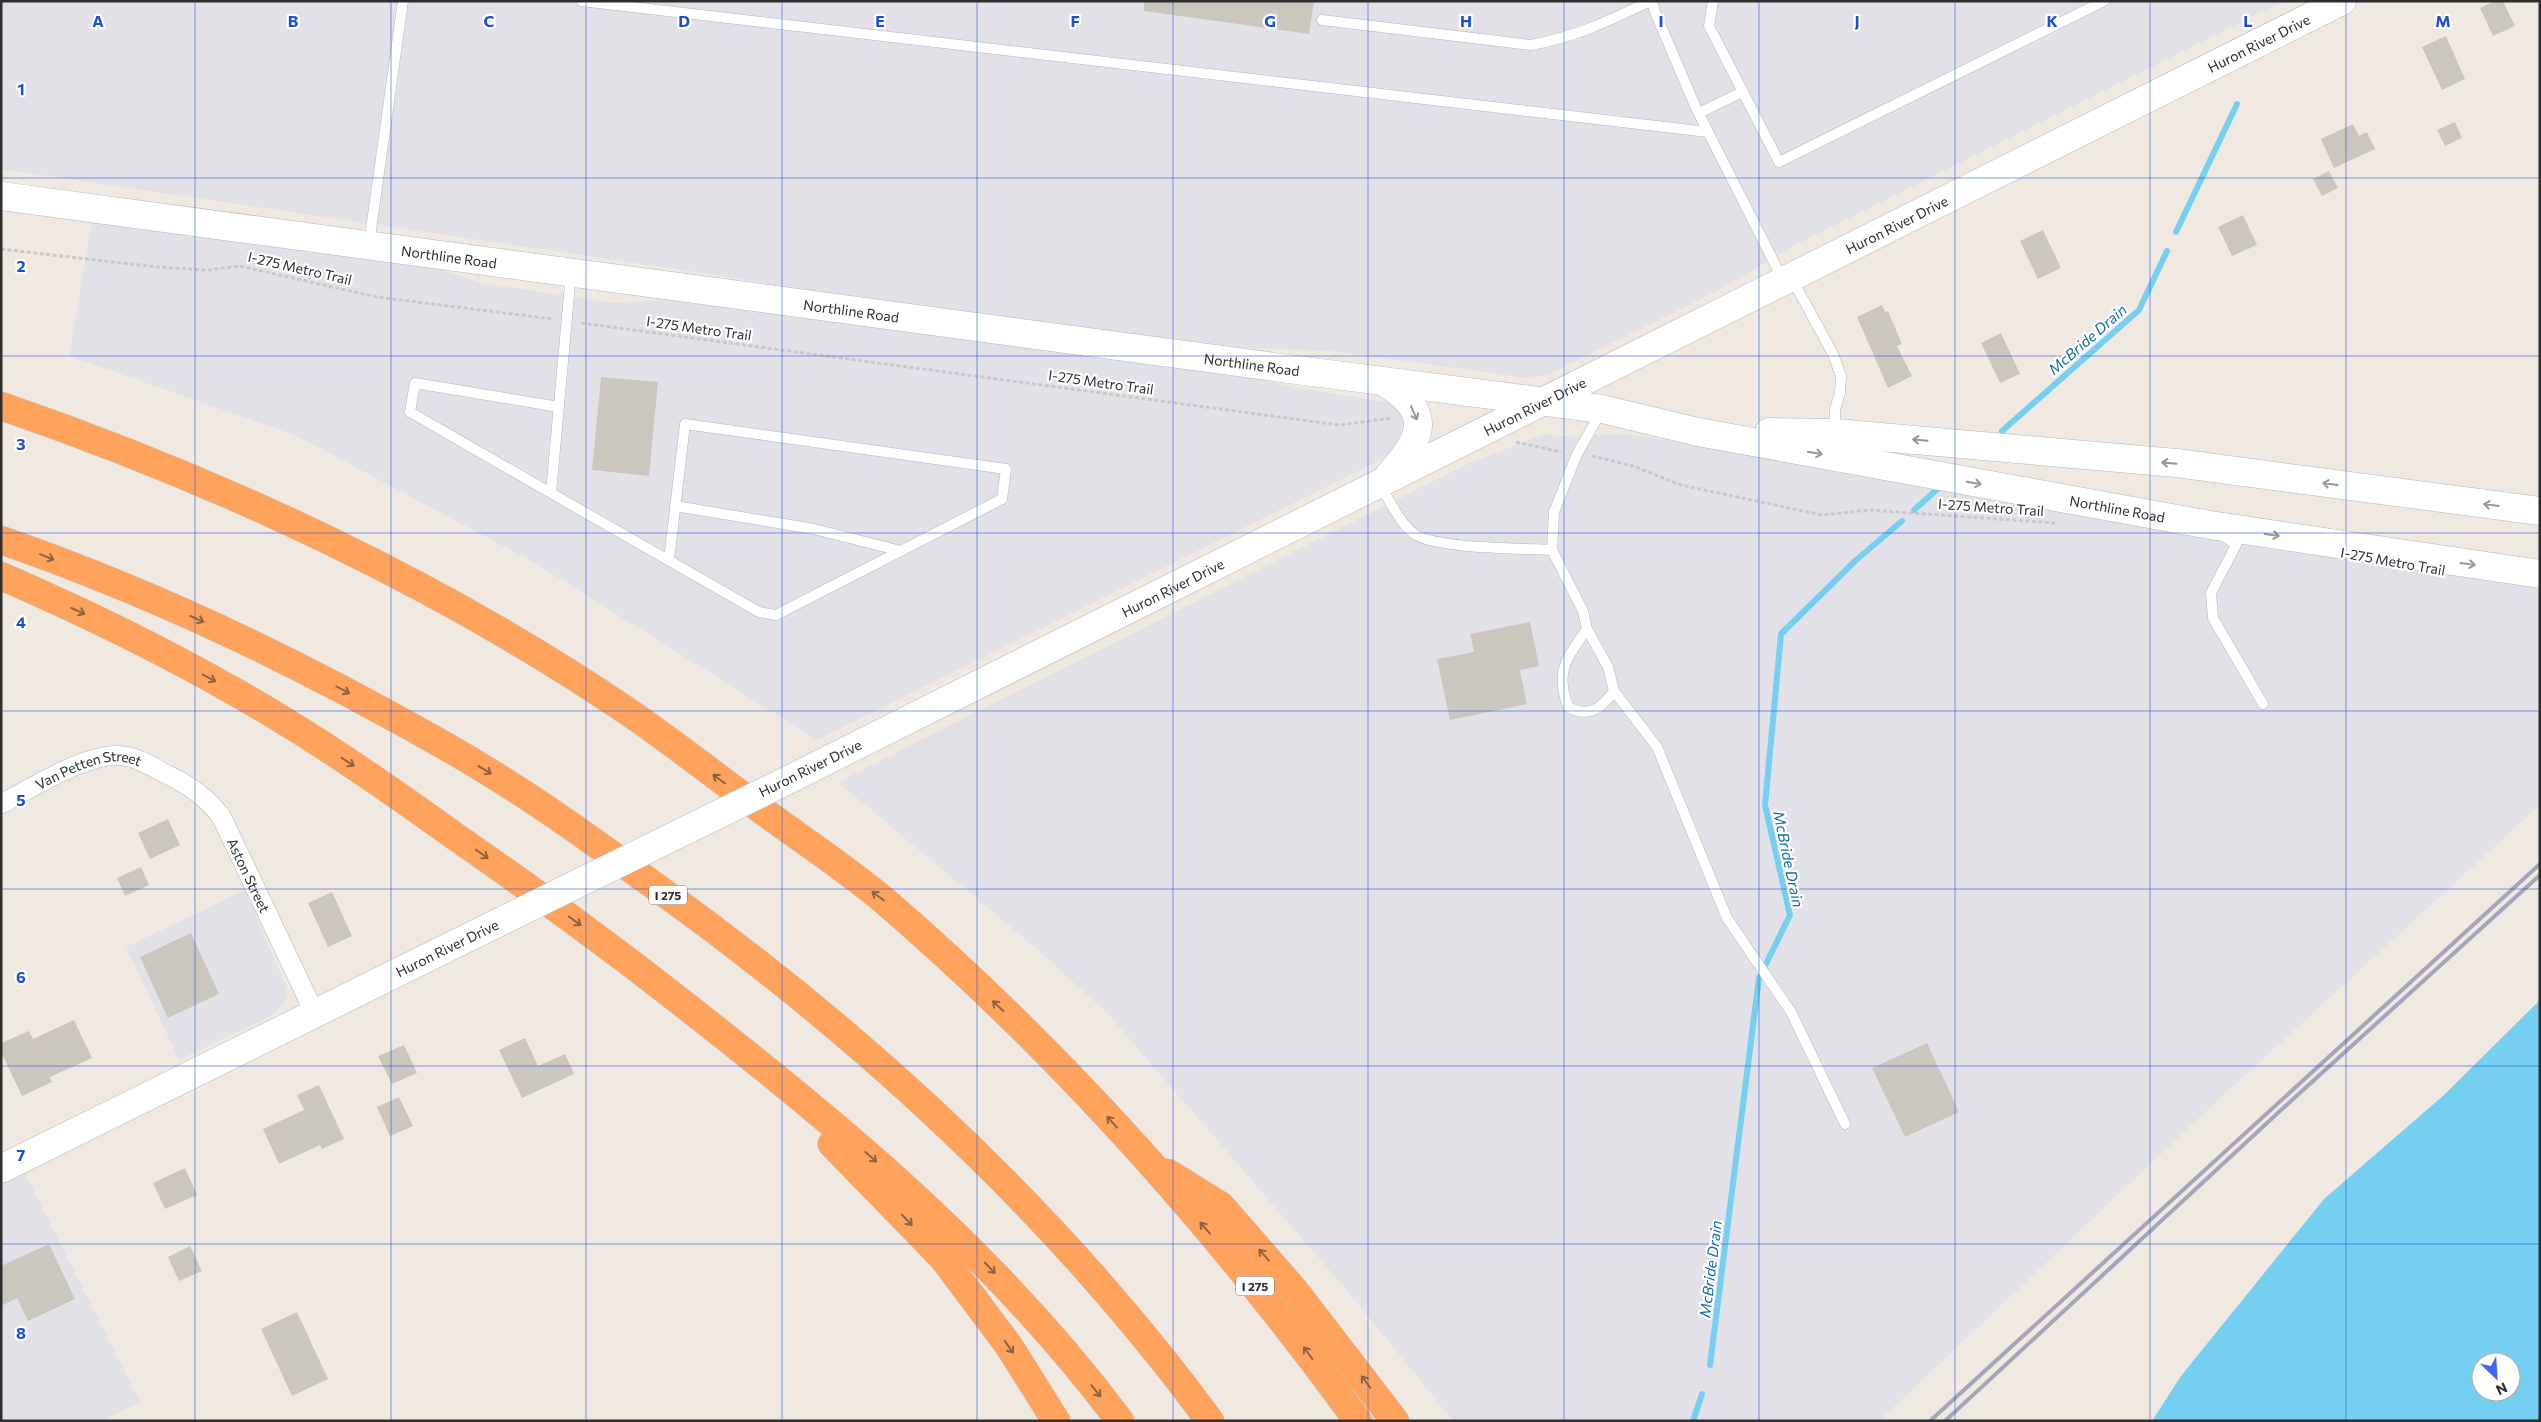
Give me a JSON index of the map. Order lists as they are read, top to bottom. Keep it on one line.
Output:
{"streets":{"highway":["I 275"],"street":["Huron River Drive","Northline Road","Van Petten Street","Aston Street"],"path":["I-275 Metro Trail"]},"crossings":[["Huron River Drive","Northline Road"],["Huron River Drive","Aston Street"],["Van Petten Street","Aston Street"]],"water":["McBride Drain"],"north":"bottom right","grid":{"columns":["A","B","C","D","E","F","G","H","I","J","K","L","M"],"rows":["1","2","3","4","5","6","7","8"]}}
